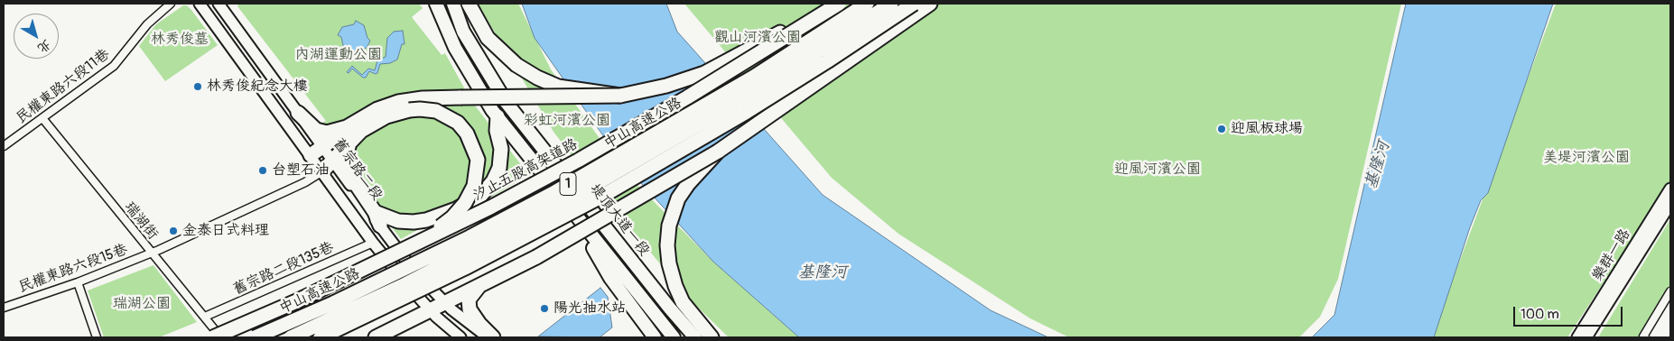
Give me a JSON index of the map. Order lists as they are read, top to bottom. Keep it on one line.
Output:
{"streets":{"highway":["中山高速公路","汐止五股高架道路","1","堤頂大道一段"],"main road":["舊宗路二段","樂群一路"],"street":["民權東路六段11巷","瑞湖街","民權東路六段15巷","舊宗路二段135巷"]},"crossings":[["民權東路六段11巷","瑞湖街"],["舊宗路二段","民權東路六段15巷"],["舊宗路二段","舊宗路二段135巷"],["瑞湖街","民權東路六段15巷"],["瑞湖街","舊宗路二段135巷"]],"water":["基隆河"],"parks":["觀山河濱公園","林秀俊墓","內湖運動公園","彩虹河濱公園","美堤河濱公園","迎風河濱公園","瑞湖公園"],"places":["林秀俊紀念大樓","迎風板球場","台塑石油","金泰日式料理","陽光抽水站"],"scale_bar":"100 m","north":"bottom right"}
